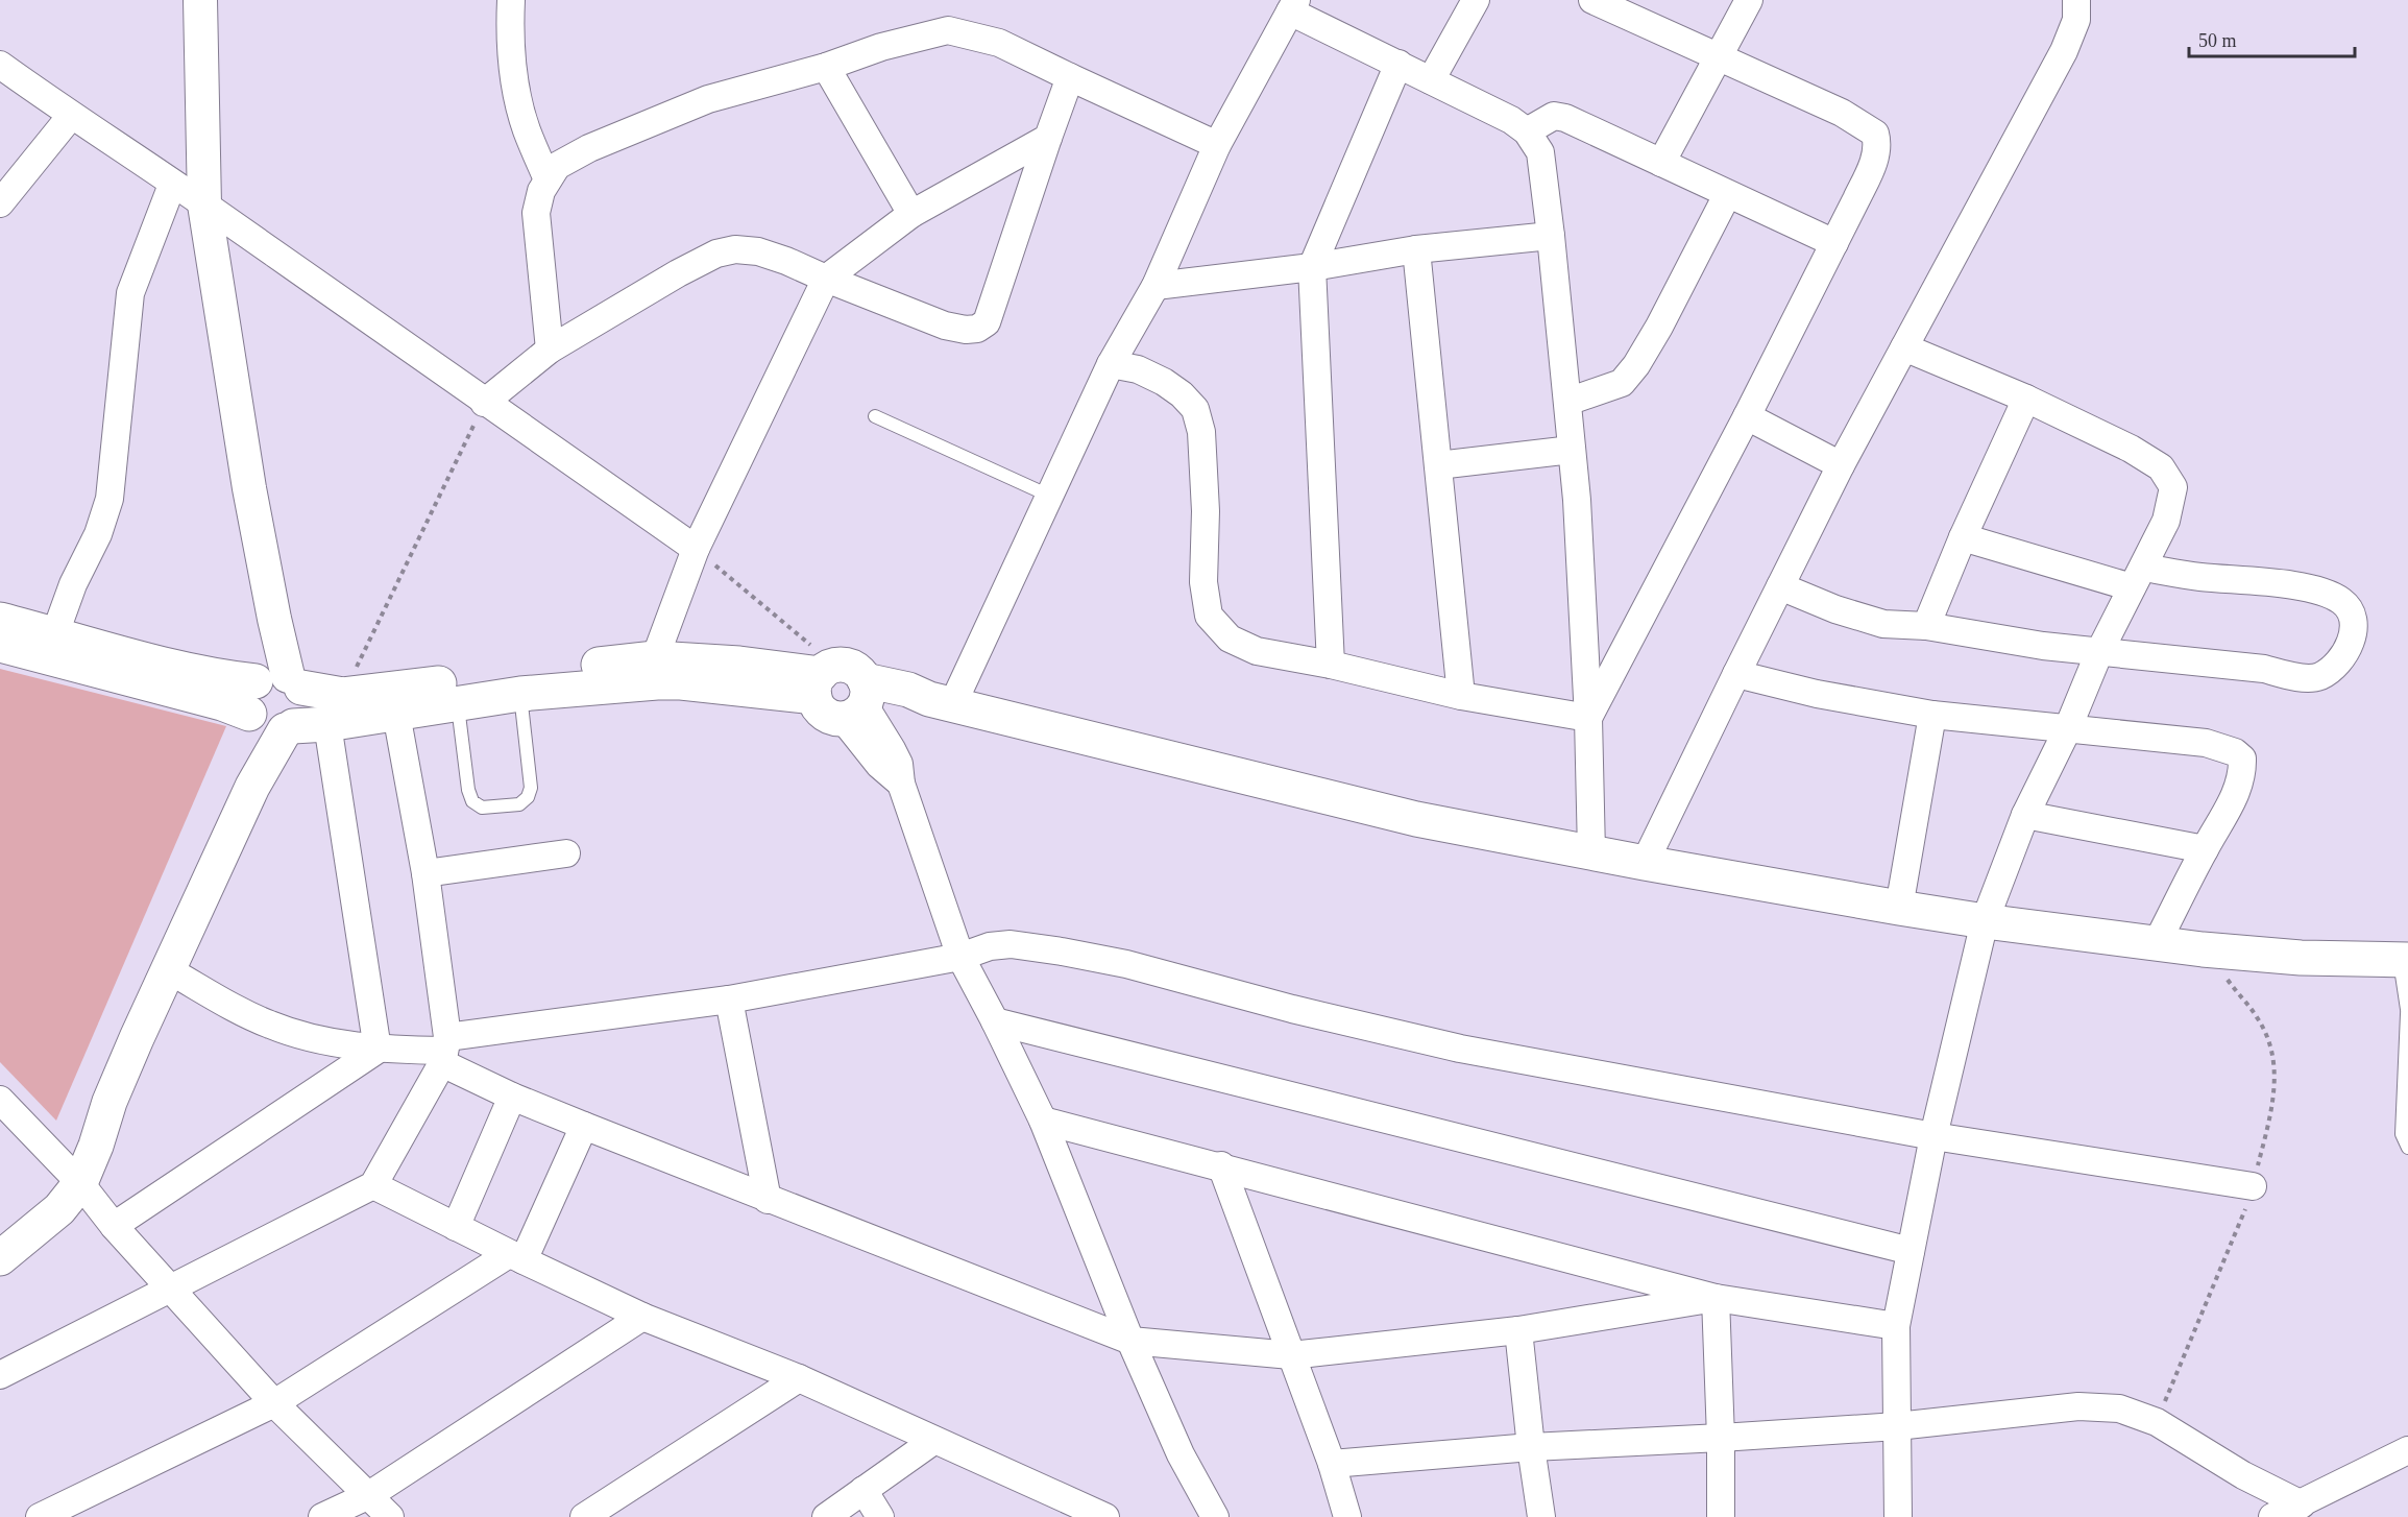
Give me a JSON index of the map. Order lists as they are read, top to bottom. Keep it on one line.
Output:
{"scale_bar":"50 m"}
